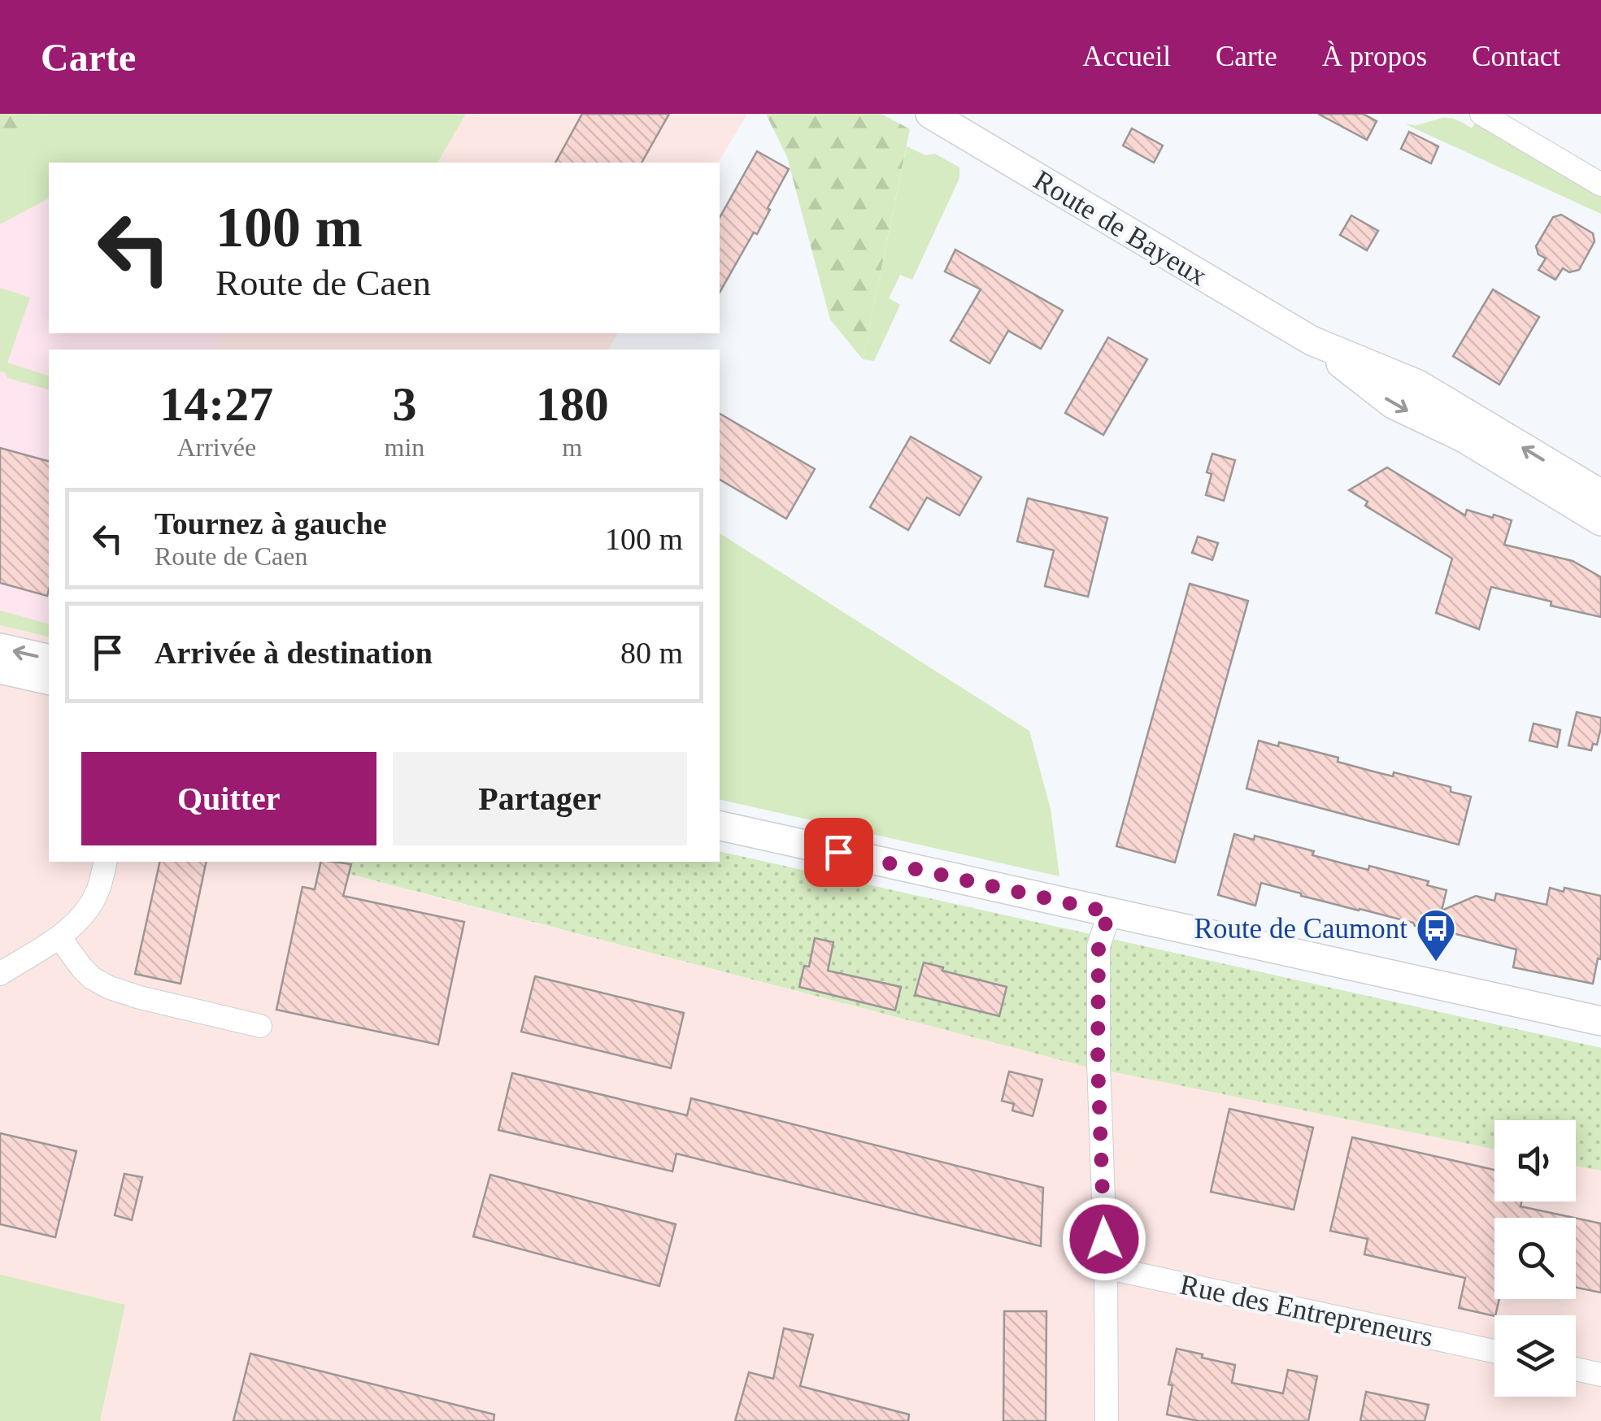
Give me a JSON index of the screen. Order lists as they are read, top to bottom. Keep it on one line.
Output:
{"streets":{"main road":["Route de Bayeux"],"street":["Rue des Entrepreneurs"]},"places":{"bus stop":["Route de Caumont"]},"page":{"header":"Carte","nav":["Accueil","Carte","À propos","Contact"],"turn":["100 m","Route de Caen"],"eta":["14:27","Arrivée","3","min","180","m"],"list":[{"name":"Tournez à gauche","note":"Route de Caen","value":"100 m"},{"name":"Arrivée à destination","value":"80 m"}],"buttons":["Quitter","Partager"]}}
